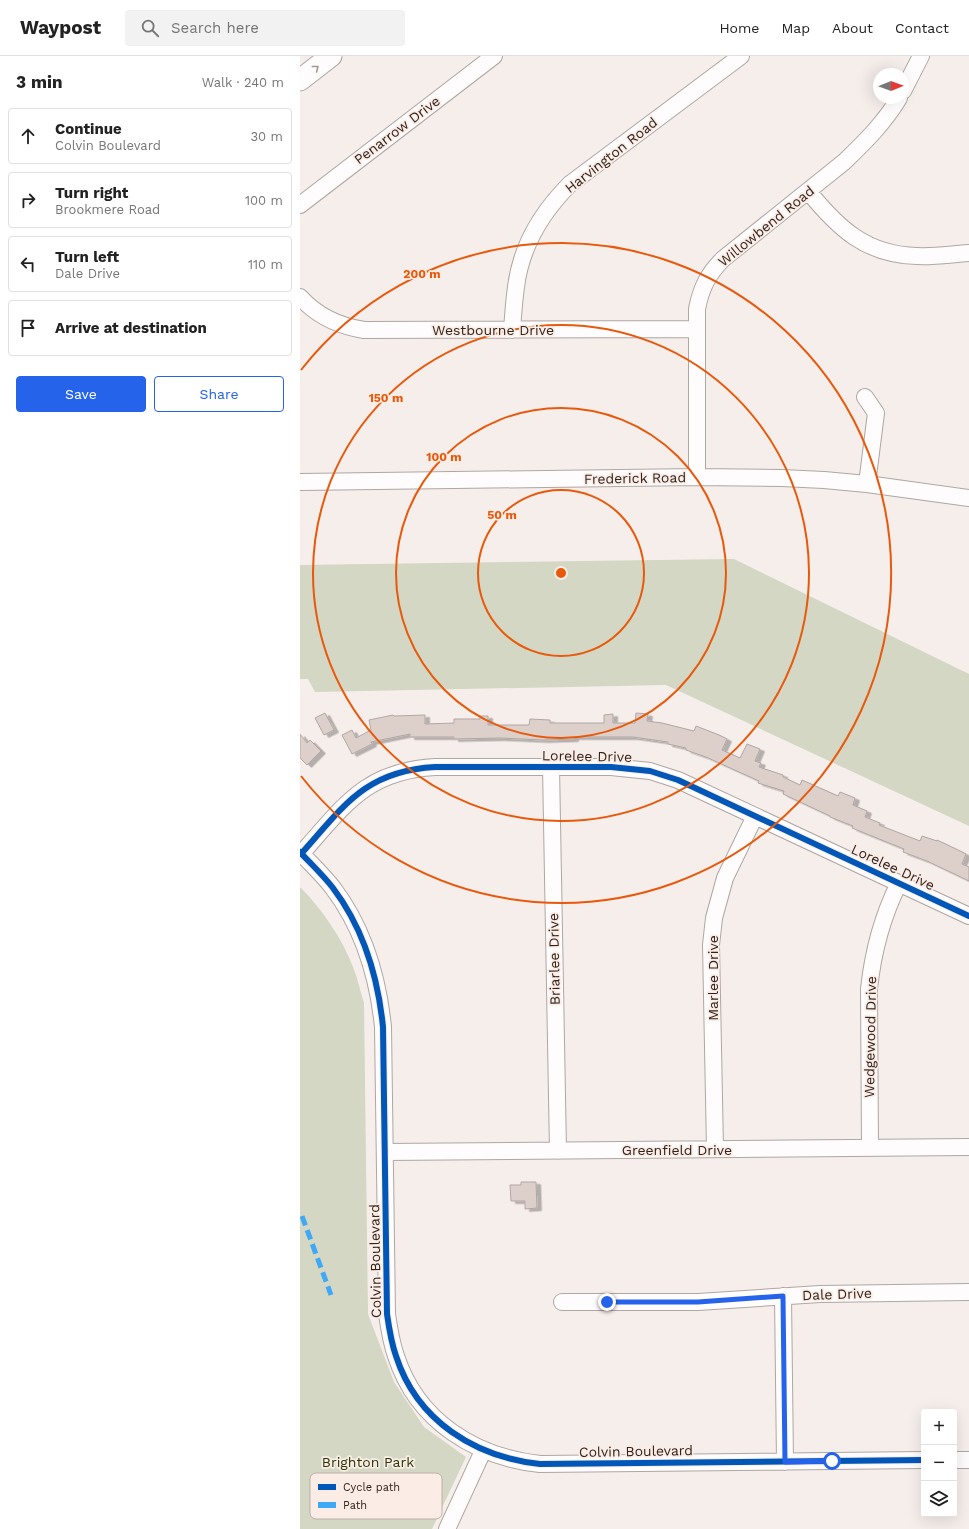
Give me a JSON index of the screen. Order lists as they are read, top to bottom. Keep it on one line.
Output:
{"streets":{"street":["Penarrow Drive","Harvington Road","Willowbend Road","Westbourne Drive","Frederick Road","Lorelee Drive","Briarlee Drive","Marlee Drive","Wedgewood Drive","Greenfield Drive","Colvin Boulevard","Dale Drive"]},"crossings":[["Harvington Road","Westbourne Drive"],["Willowbend Road","Westbourne Drive"],["Willowbend Road","Frederick Road"],["Lorelee Drive","Briarlee Drive"],["Lorelee Drive","Marlee Drive"],["Lorelee Drive","Wedgewood Drive"],["Lorelee Drive","Colvin Boulevard"],["Briarlee Drive","Greenfield Drive"],["Marlee Drive","Greenfield Drive"],["Wedgewood Drive","Greenfield Drive"],["Greenfield Drive","Colvin Boulevard"]],"parks":["Brighton Park"],"legend":["Cycle path","Path"],"north":"right","page":{"header":"Waypost","search":"Search here","nav":["Home","Map","About","Contact"],"heading":["3 min","Walk · 240 m"],"list":[["Continue","Colvin Boulevard","30 m"],["Turn right","Brookmere Road","100 m"],["Turn left","Dale Drive","110 m"],"Arrive at destination"],"buttons":["Save","Share"],"map_buttons":["+","−"]},"rings":["200 m","150 m","100 m","50 m"]}
